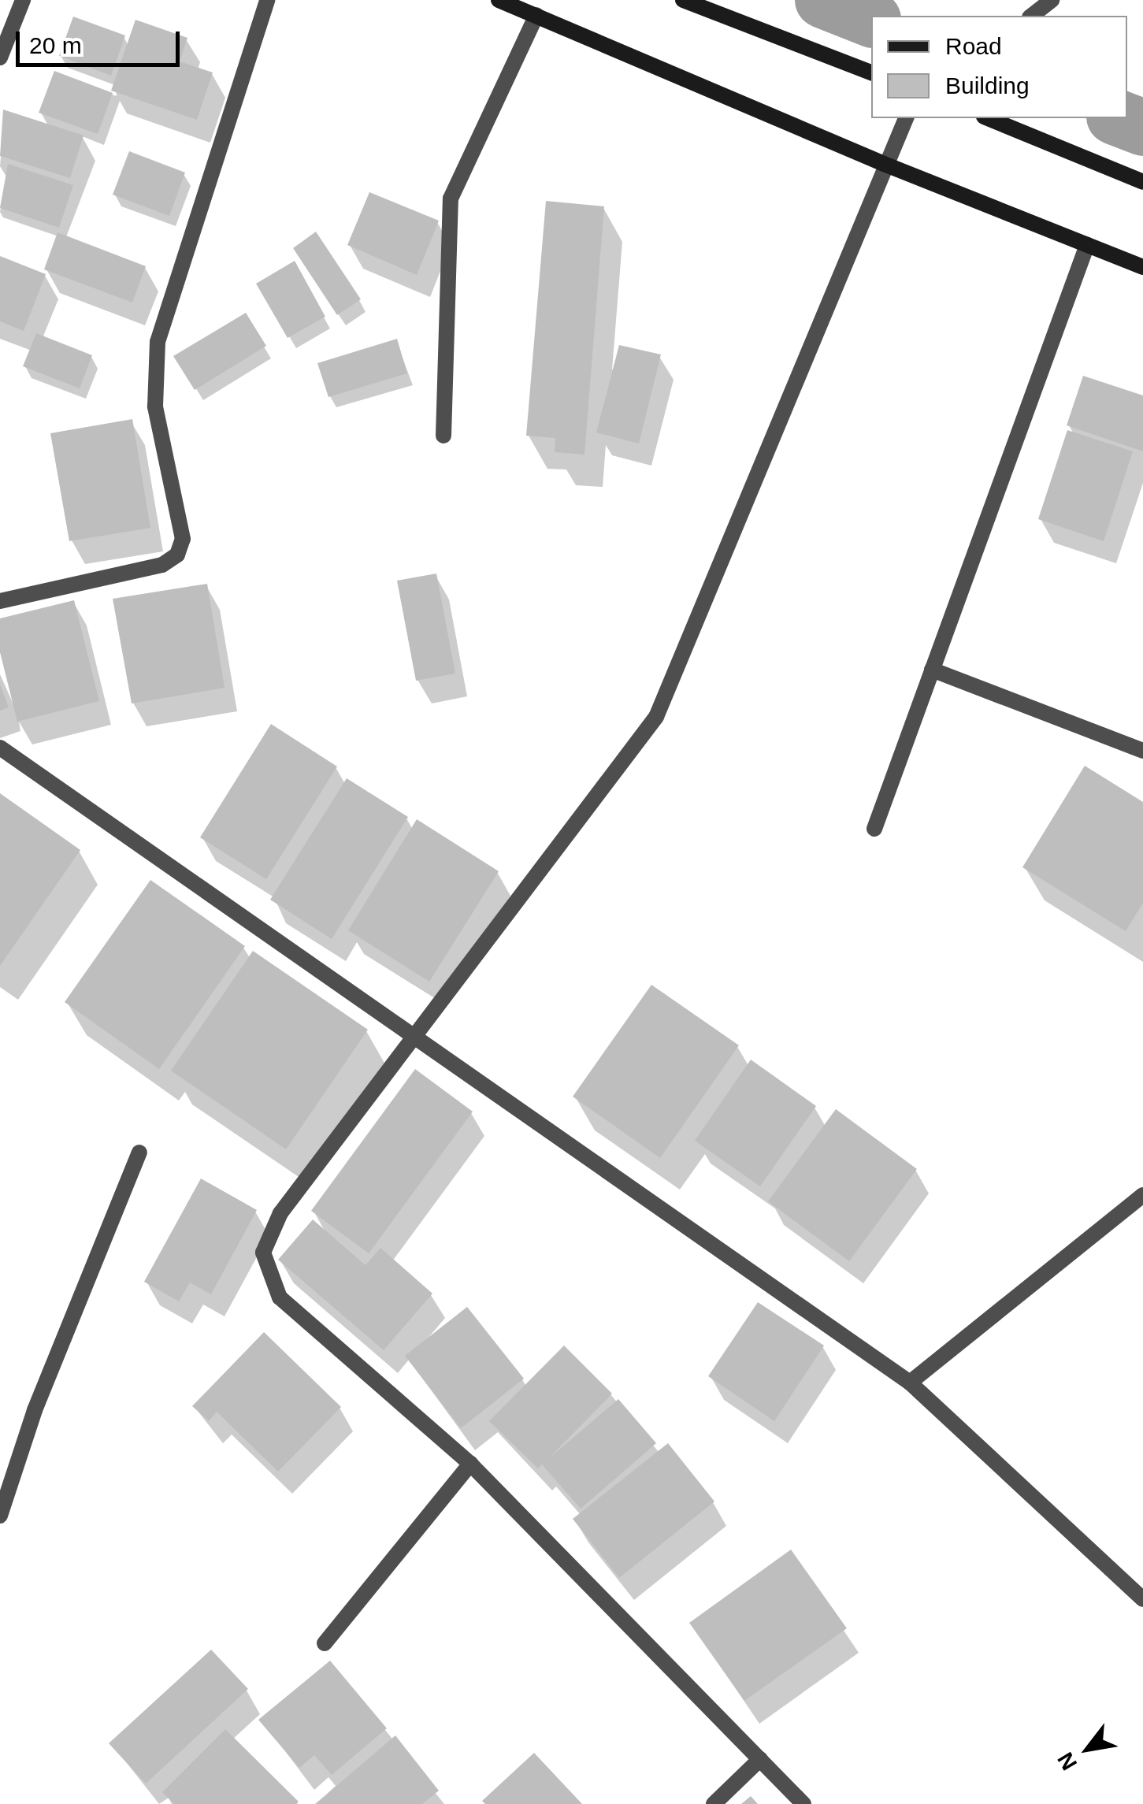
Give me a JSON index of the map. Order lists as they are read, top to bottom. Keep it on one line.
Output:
{"legend":["Road","Building"],"scale_bar":"20 m","north":"bottom left"}
